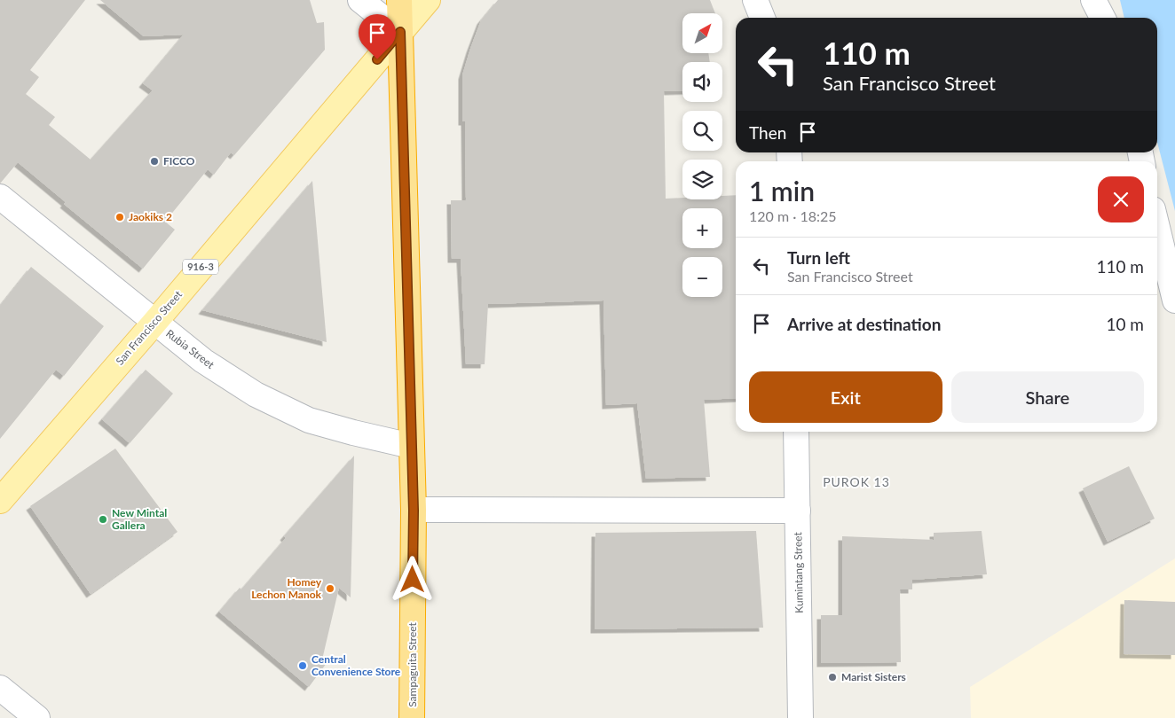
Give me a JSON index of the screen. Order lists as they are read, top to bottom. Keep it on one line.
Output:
{"streets":{"highway":["Sampaguita Street"],"main road":["916-3","San Francisco Street"],"street":["Rubia Street","Kumintang Street"]},"crossings":[["San Francisco Street","Rubia Street"],["San Francisco Street","Sampaguita Street"],["Rubia Street","Sampaguita Street"]],"districts":["PUROK 13"],"places":["FICCO","Jaokiks 2","New Mintal Gallera","Homey Lechon Manok","Central Convenience Store","Marist Sisters"],"north":"top right","page":{"map_buttons":["+","−"],"turn":["110 m","San Francisco Street"],"then":"Then","heading":["1 min","120 m · 18:25"],"list":[{"name":"Turn left","note":"San Francisco Street","value":"110 m"},{"name":"Arrive at destination","value":"10 m"}],"buttons":["Exit","Share"]}}
